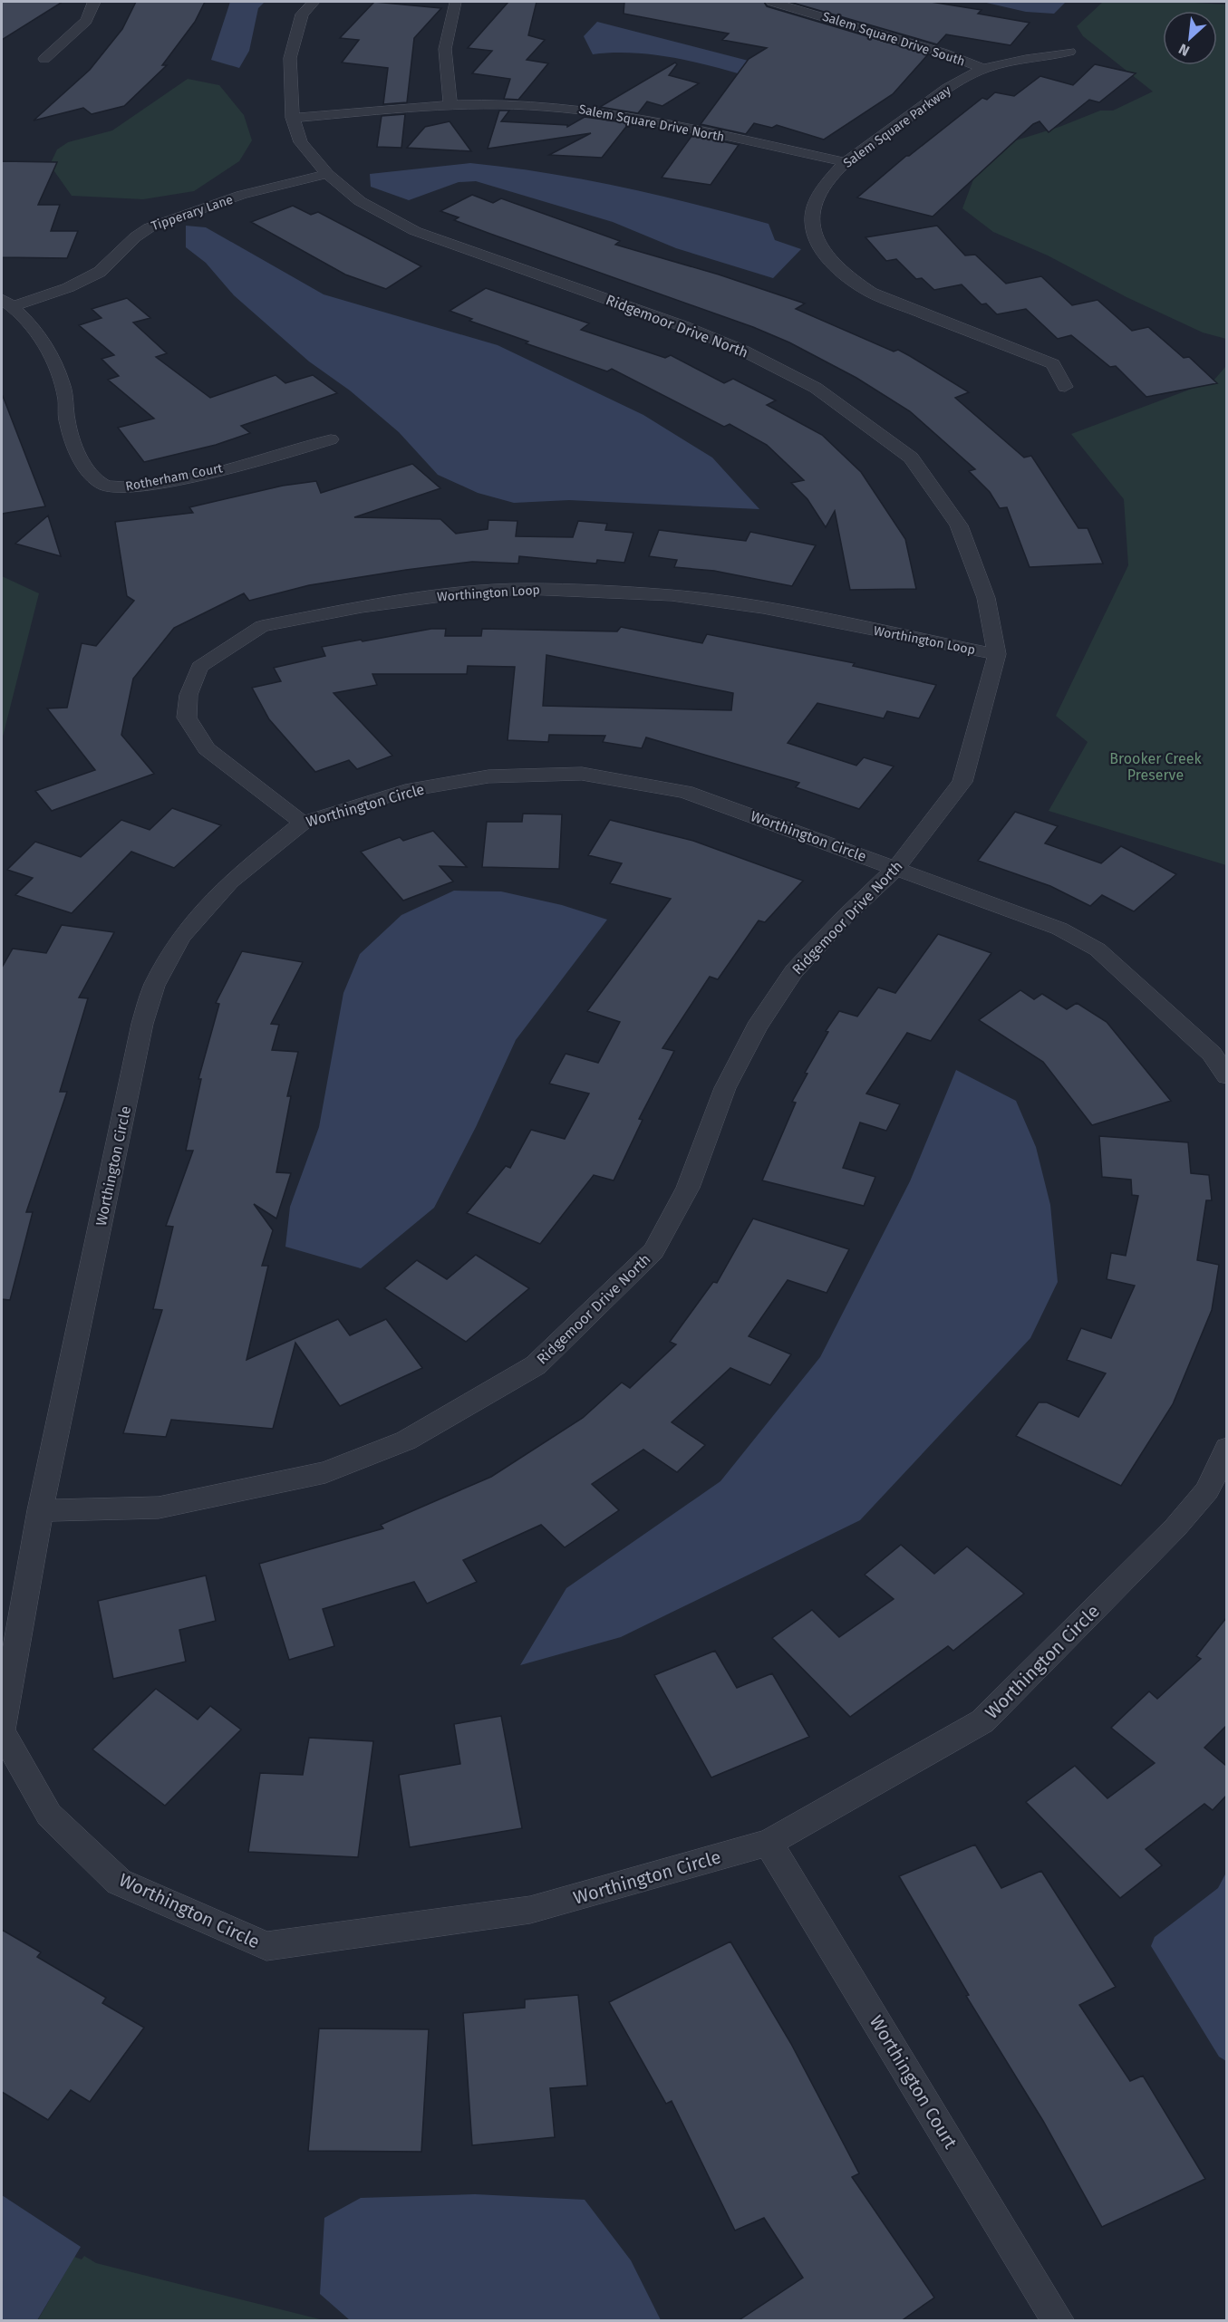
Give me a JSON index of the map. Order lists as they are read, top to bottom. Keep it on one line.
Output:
{"streets":{"street":["Salem Square Drive South","Salem Square Drive North","Salem Square Parkway","Tipperary Lane","Ridgemoor Drive North","Rotherham Court","Worthington Loop","Worthington Circle","Worthington Court"]},"crossings":[["Salem Square Drive South","Salem Square Parkway"],["Salem Square Drive North","Salem Square Parkway"],["Salem Square Drive North","Ridgemoor Drive North"],["Tipperary Lane","Ridgemoor Drive North"],["Tipperary Lane","Rotherham Court"],["Ridgemoor Drive North","Worthington Loop"],["Ridgemoor Drive North","Worthington Circle"],["Worthington Loop","Worthington Circle"],["Worthington Circle","Worthington Court"]],"parks":["Brooker Creek Preserve"],"north":"bottom left"}
